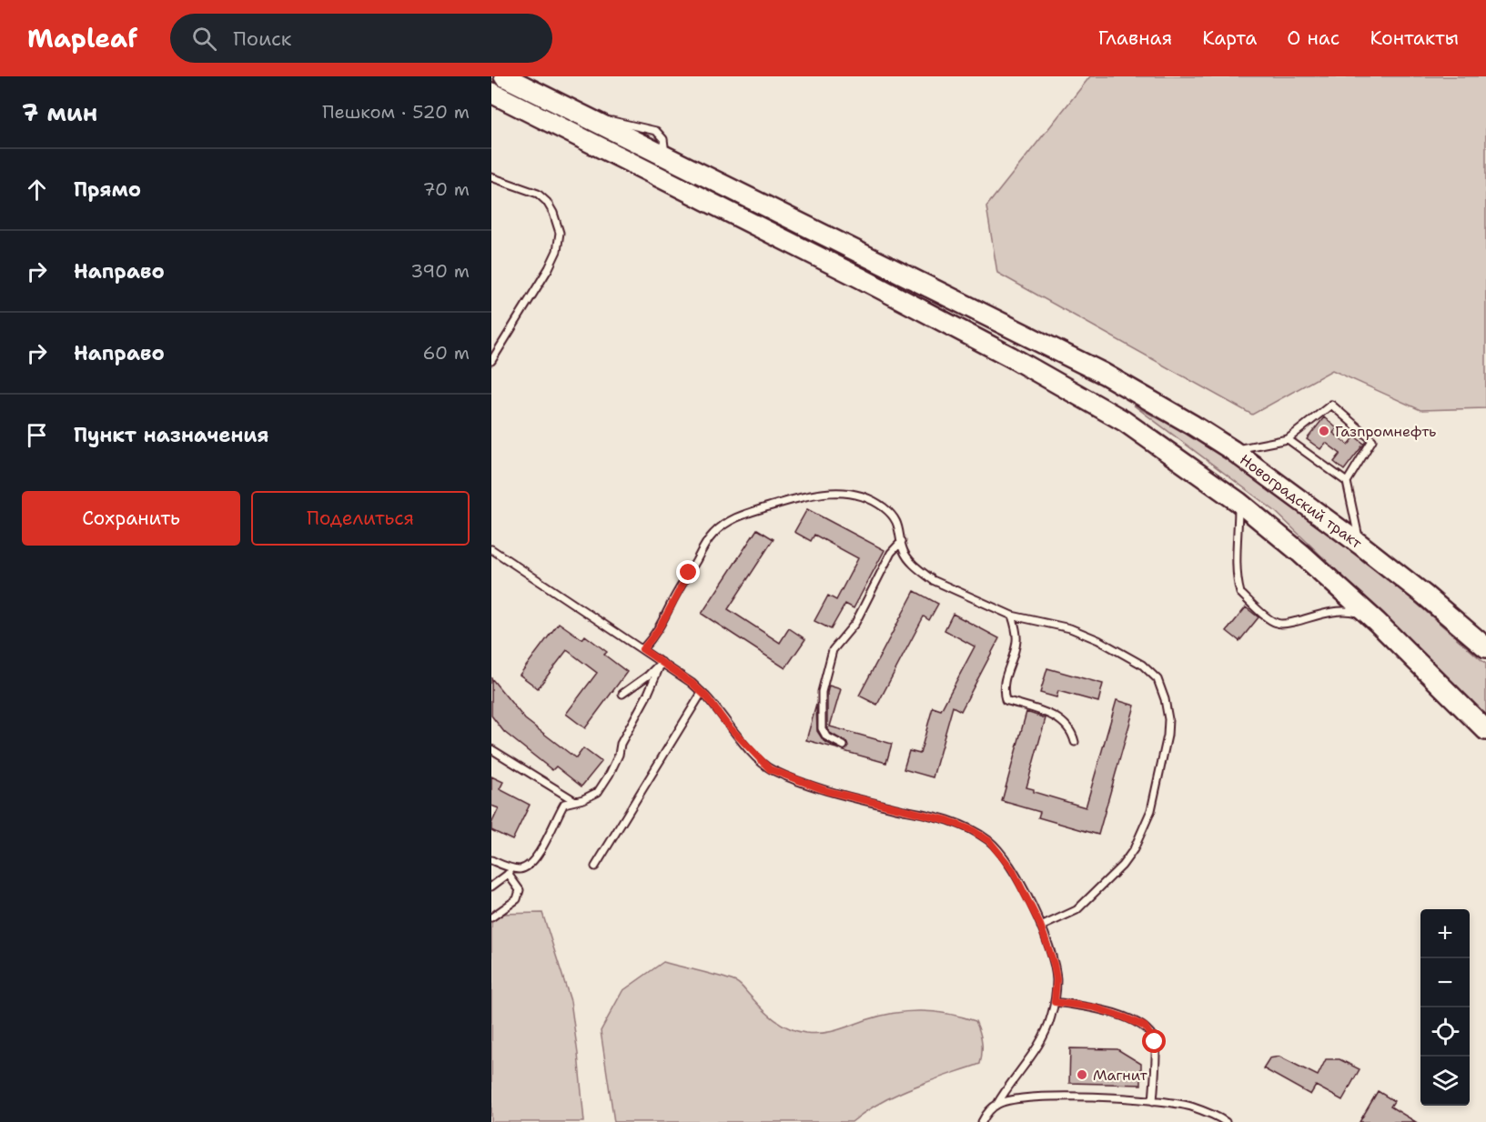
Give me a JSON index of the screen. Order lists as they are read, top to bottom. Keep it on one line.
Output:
{"streets":{"main road":["Новоградский тракт"]},"places":["Газпромнефть","Магнит"],"page":{"header":"Mapleaf","search":"Поиск","nav":["Главная","Карта","О нас","Контакты"],"heading":["7 мин","Пешком · 520 m"],"list":[["Прямо","70 m"],["Направо","390 m"],["Направо","60 m"],"Пункт назначения"],"buttons":["Сохранить","Поделиться"],"map_buttons":["+","−"]}}
